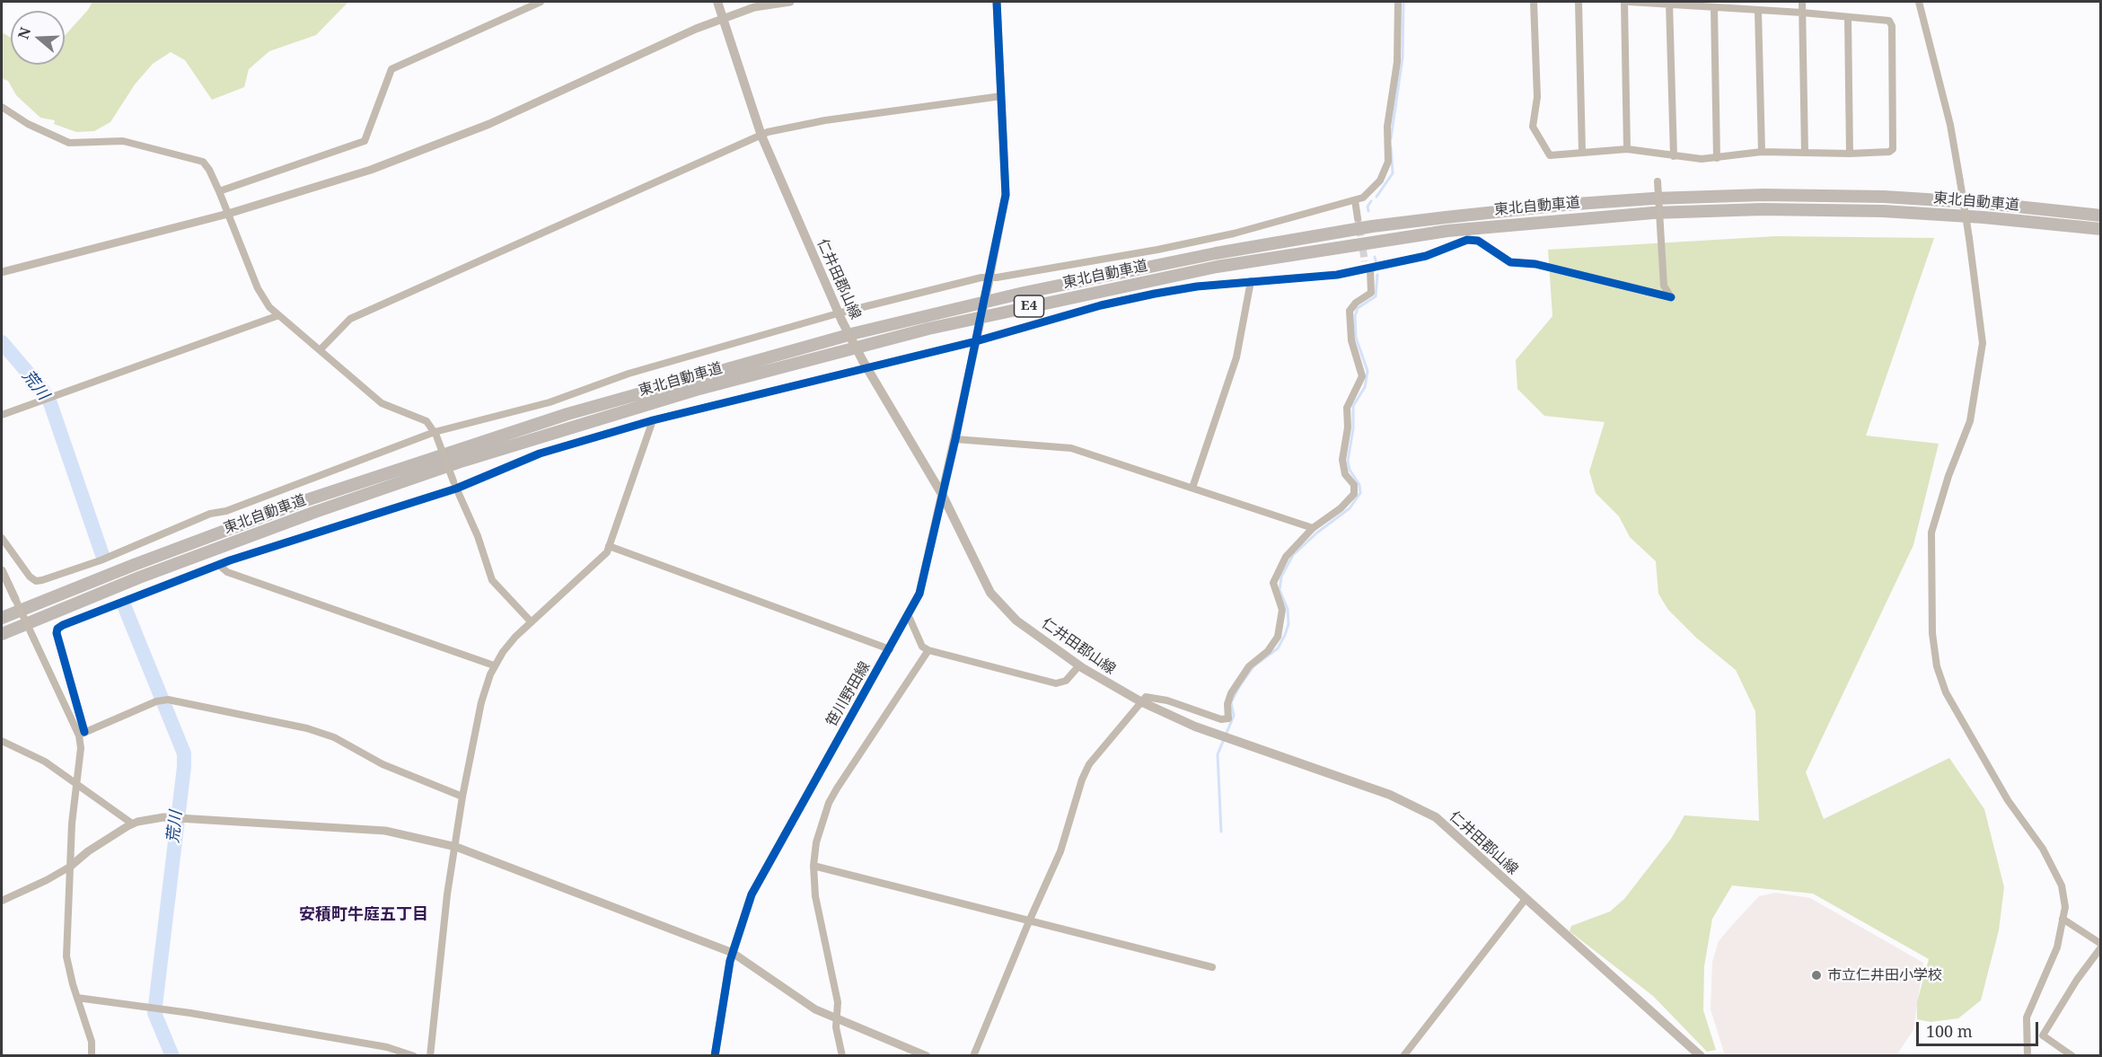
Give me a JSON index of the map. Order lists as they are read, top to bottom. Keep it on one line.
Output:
{"streets":{"highway":["東北自動車道","E4"],"main road":["仁井田郡山線"],"street":["笹川野田線"]},"crossings":[["仁井田郡山線","笹川野田線"]],"districts":["安積町牛庭五丁目"],"water":["荒川"],"places":["市立仁井田小学校"],"scale_bar":"100 m","north":"left"}
